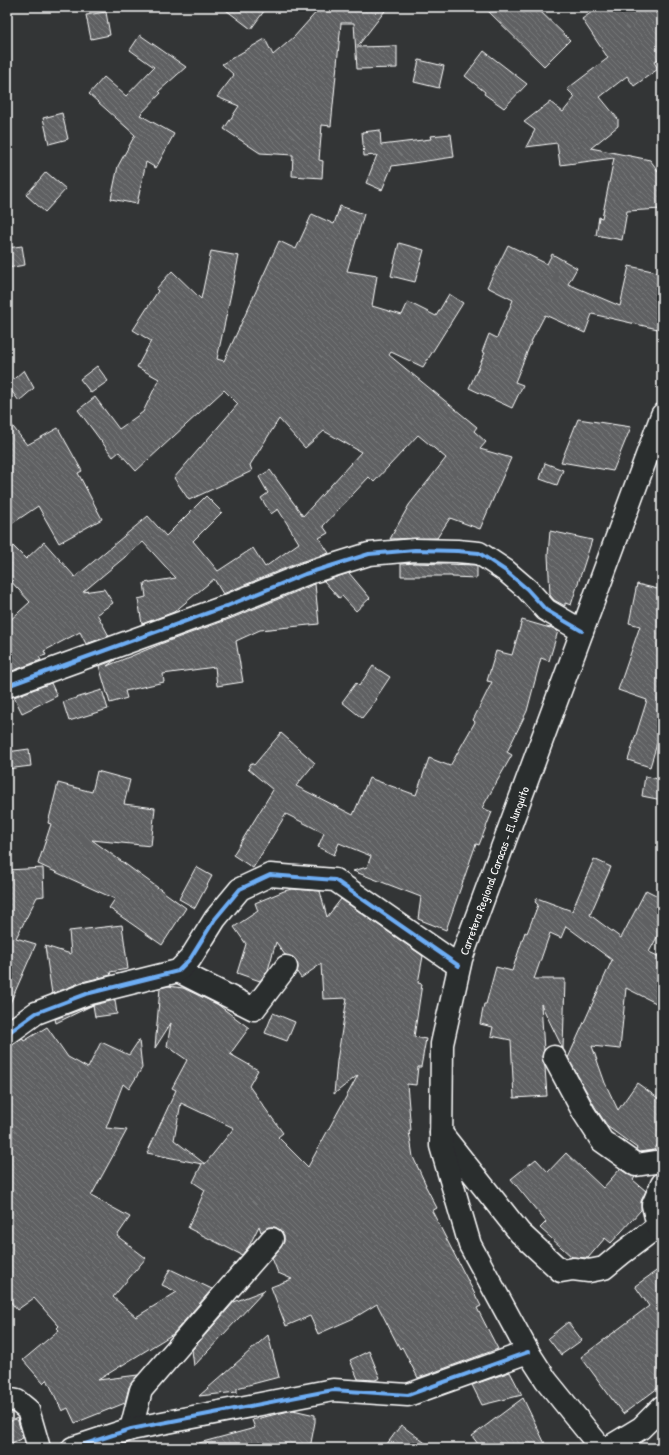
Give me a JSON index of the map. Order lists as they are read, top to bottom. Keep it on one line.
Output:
{"streets":{"street":["Carretera Regional Caracas - El Junquito"]}}
